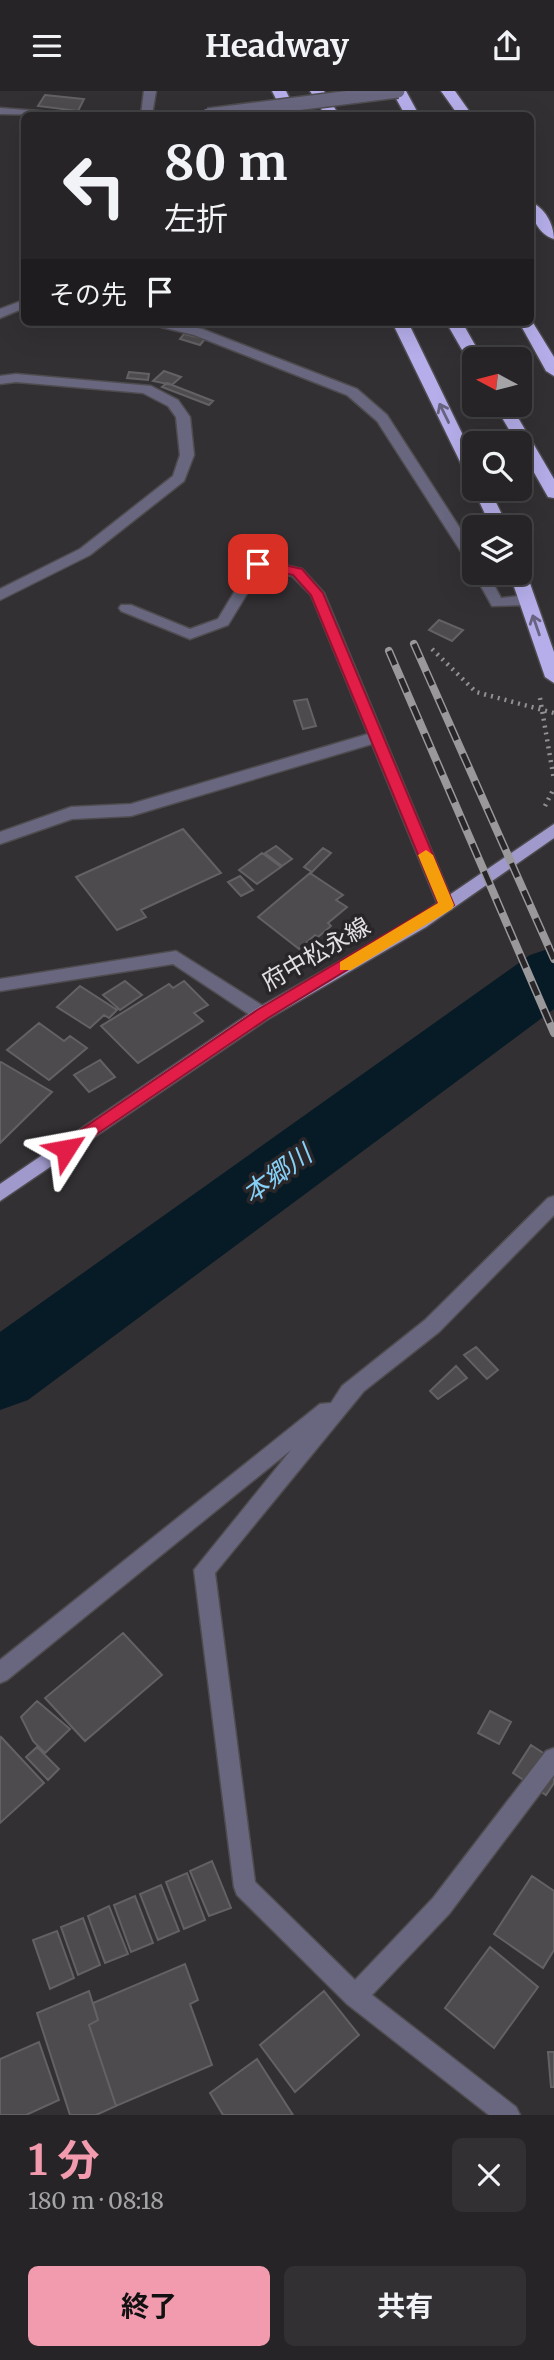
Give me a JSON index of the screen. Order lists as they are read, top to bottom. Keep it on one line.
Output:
{"streets":{"main road":["府中松永線"]},"water":["本郷川"],"north":"left","page":{"header":"Headway","turn":["80 m","左折"],"then":"その先","heading":["1 分","180 m · 08:18"],"buttons":["終了","共有"]}}
